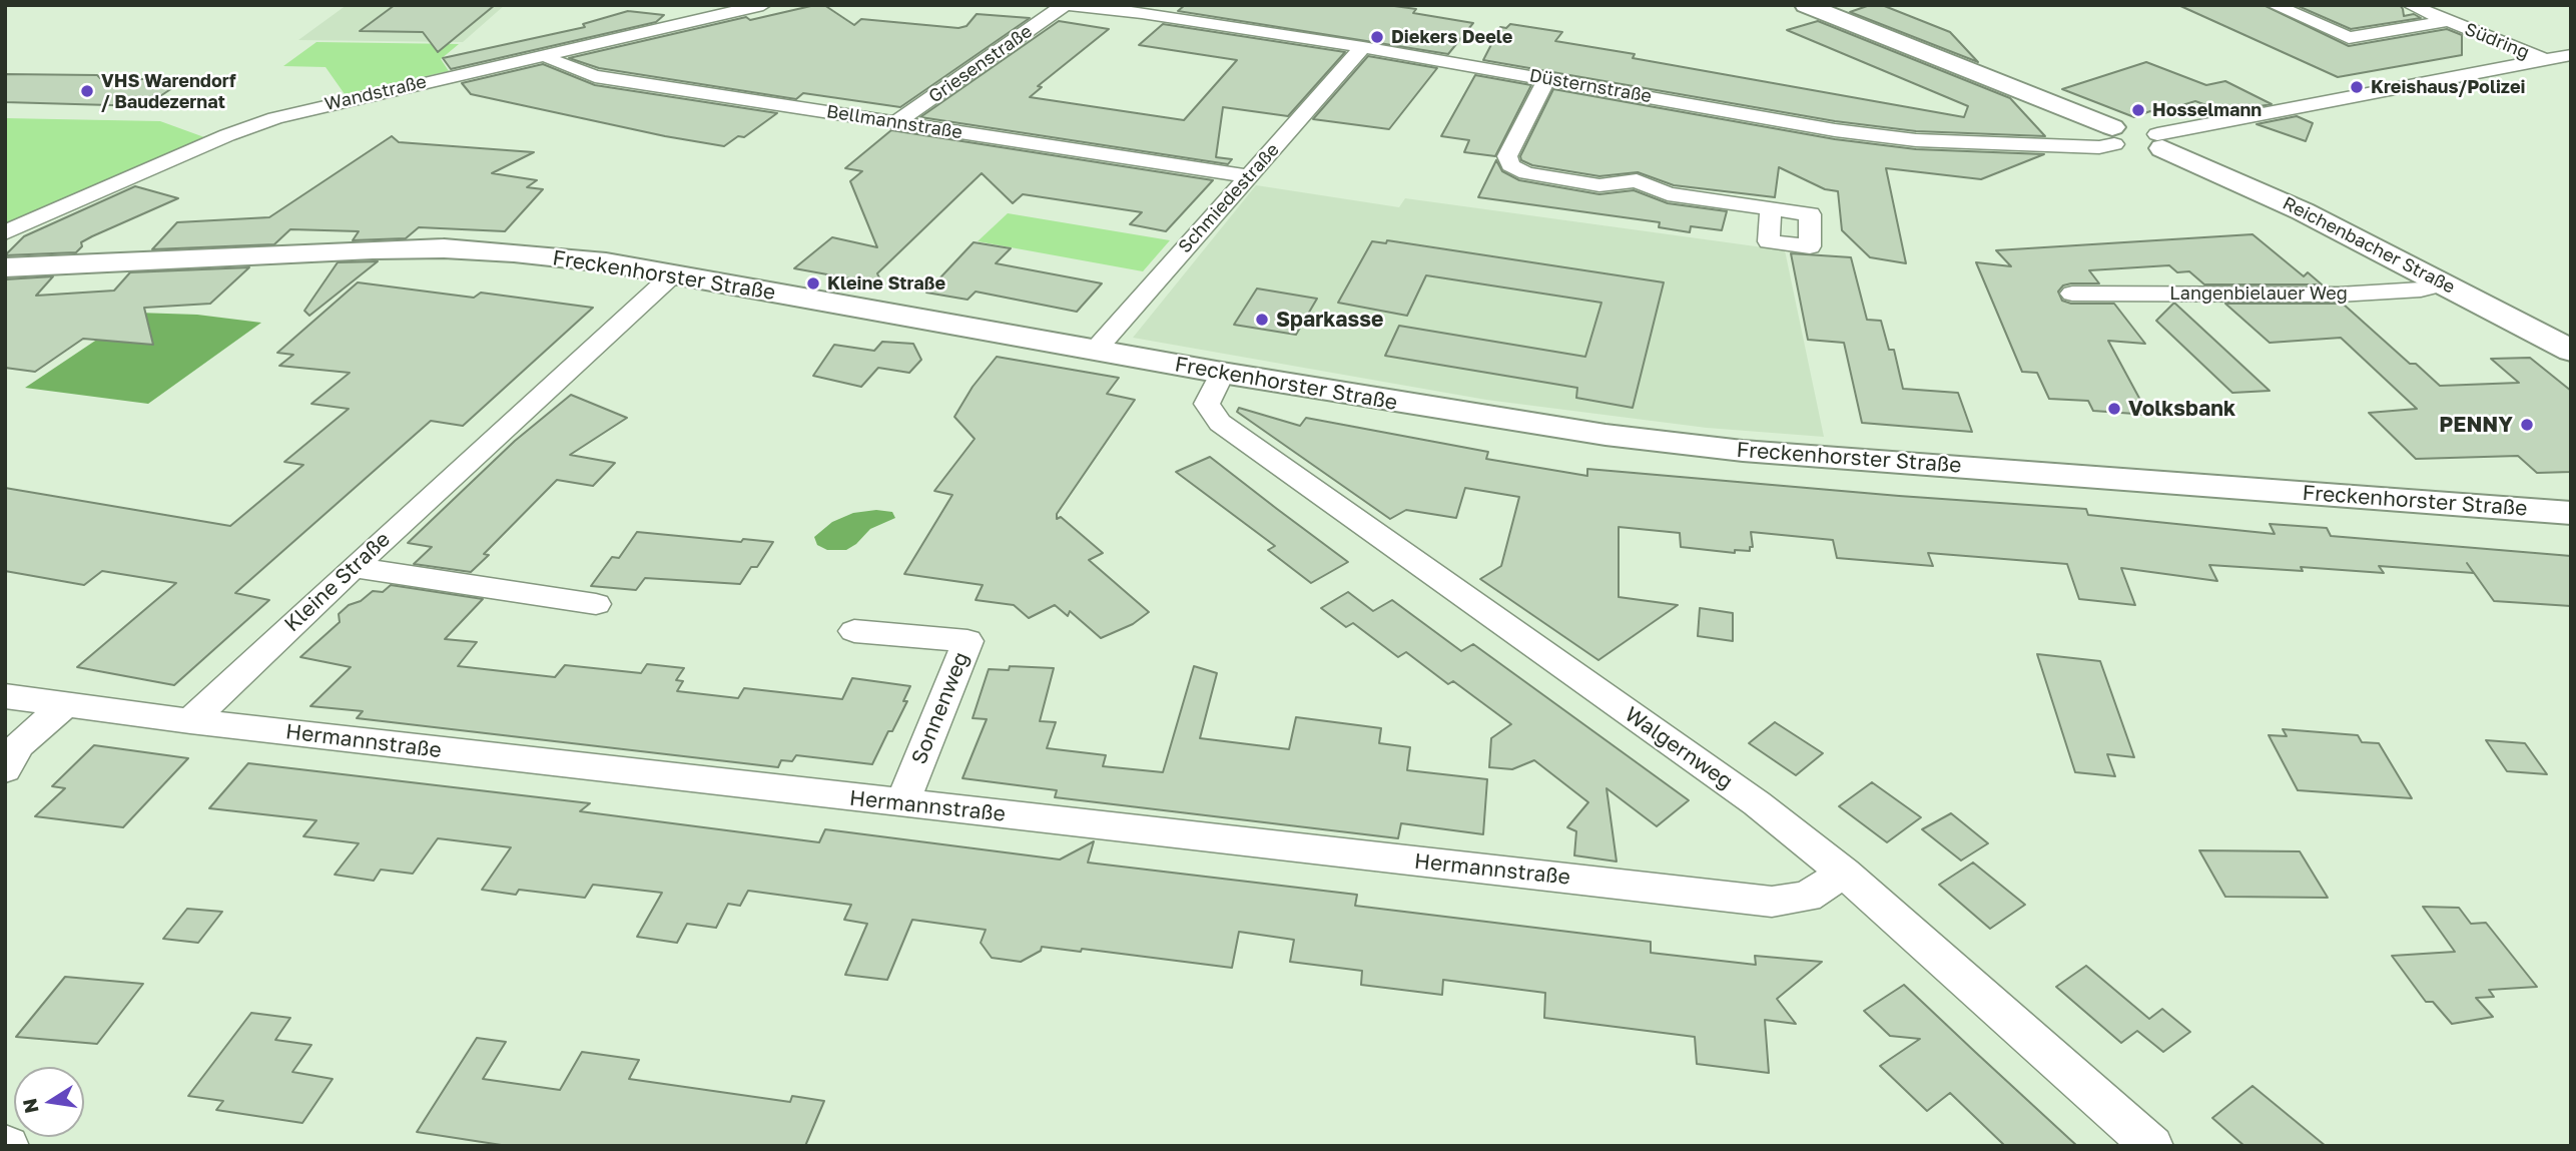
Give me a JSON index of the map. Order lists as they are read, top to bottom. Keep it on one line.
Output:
{"streets":{"main road":["Reichenbacher Straße","Freckenhorster Straße"],"street":["Südring","Griesenstraße","Düsternstraße","Wandstraße","Bellmannstraße","Schmiedestraße","Langenbielauer Weg","Kleine Straße","Sonnenweg","Hermannstraße","Walgernweg"]},"crossings":[["Griesenstraße","Düsternstraße"],["Griesenstraße","Bellmannstraße"],["Düsternstraße","Schmiedestraße"],["Wandstraße","Bellmannstraße"],["Bellmannstraße","Schmiedestraße"],["Schmiedestraße","Freckenhorster Straße"],["Reichenbacher Straße","Langenbielauer Weg"],["Freckenhorster Straße","Kleine Straße"],["Freckenhorster Straße","Walgernweg"],["Kleine Straße","Hermannstraße"],["Sonnenweg","Hermannstraße"],["Hermannstraße","Walgernweg"]],"places":["Diekers Deele","Kreishaus/Polizei","VHS Warendorf / Baudezernat","Hosselmann","Kleine Straße","Sparkasse","Volksbank","PENNY"],"north":"left"}
